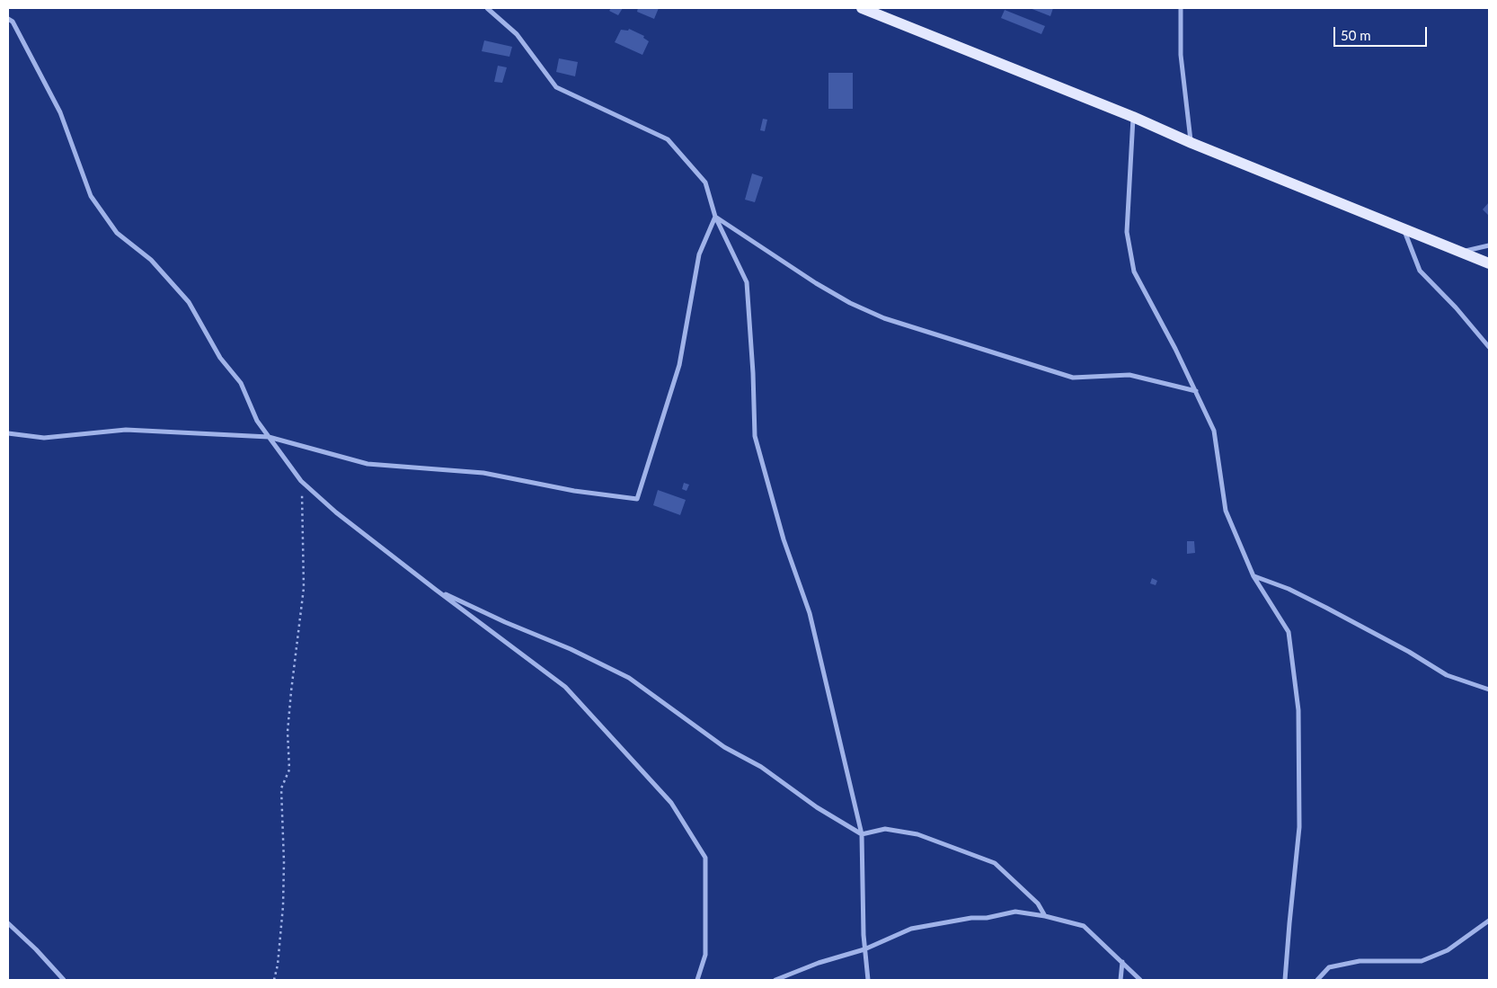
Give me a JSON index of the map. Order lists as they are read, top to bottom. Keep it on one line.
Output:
{"scale_bar":"50 m"}
